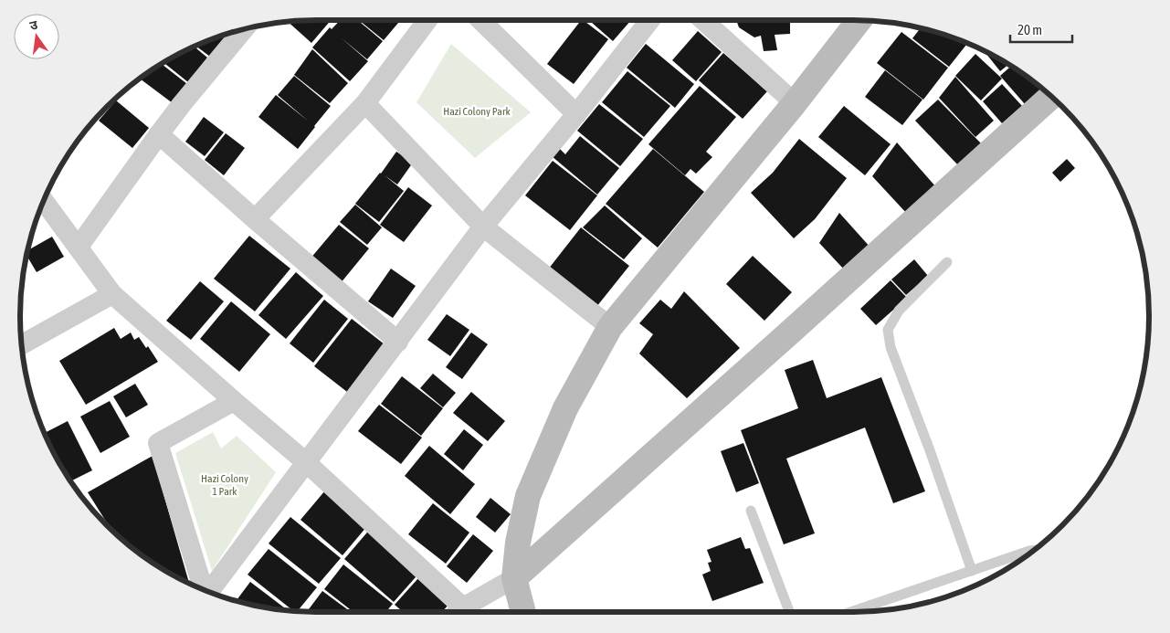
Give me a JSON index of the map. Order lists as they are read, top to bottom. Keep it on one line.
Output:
{"parks":["Hazi Colony Park","Hazi Colony 1 Park"],"scale_bar":"20 m","north":"top"}
